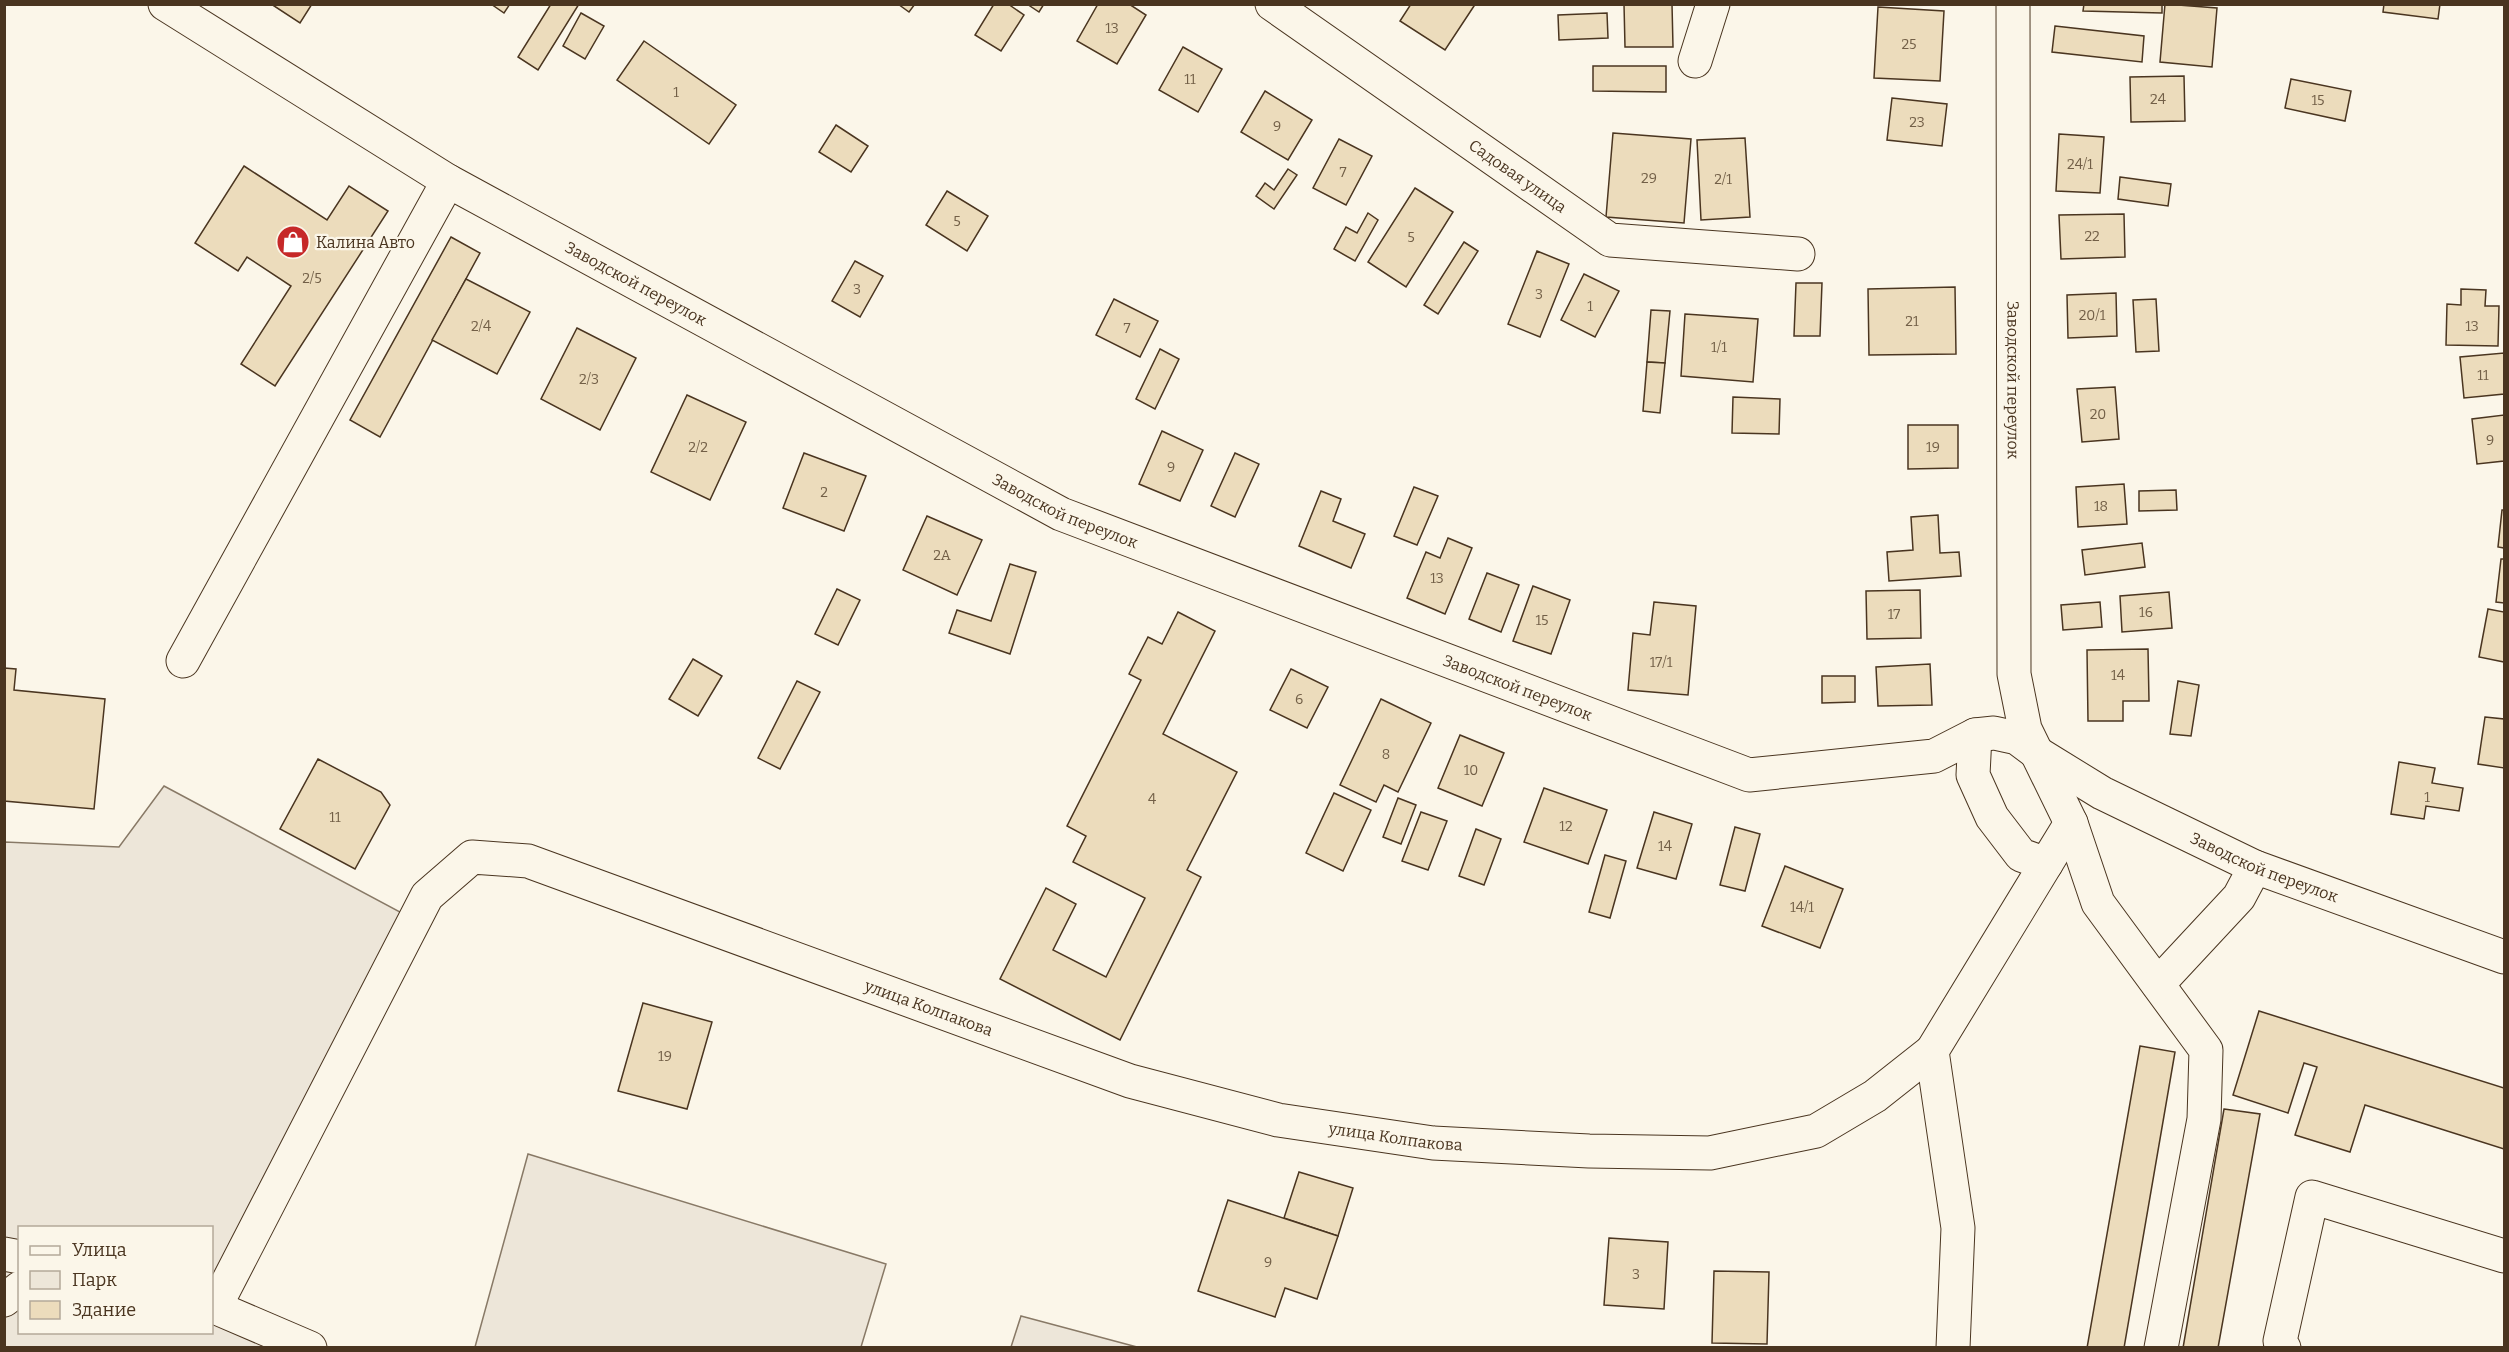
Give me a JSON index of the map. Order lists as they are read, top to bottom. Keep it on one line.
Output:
{"streets":{"street":["Садовая улица","Заводской переулок","улица Колпакова"]},"places":{"shop":["Калина Авто"]},"house_numbers":["13","25","11","1","24","15","23","9","24/1","7","29","2/1","5","22","5","2/5","3","3","1","20/1","21","2/4","13","7","1/1","11","2/3","20","9","2/2","19","9","2","18","2А","13","16","17","15","17/1","14","6","8","10","1","4","11","12","14","14/1","19","9","3"],"legend":["Улица","Парк","Здание"]}
